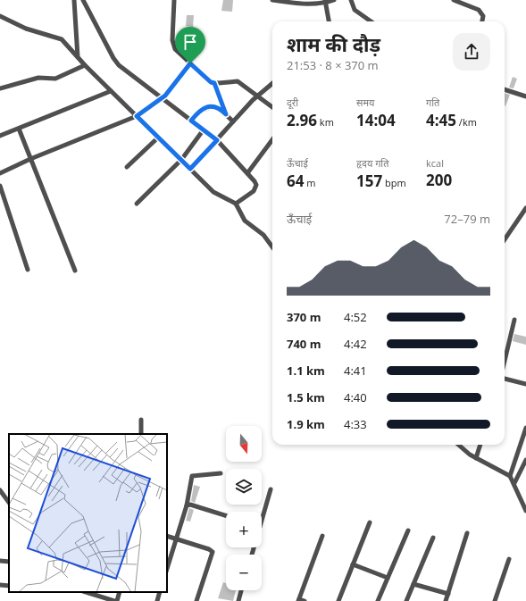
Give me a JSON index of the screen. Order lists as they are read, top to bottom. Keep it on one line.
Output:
{"north":"bottom","page":{"heading":["शाम की दौड़","21:53 · 8 × 370 m"],"stats":[["दूरी","2.96 km"],["समय","14:04"],["गति","4:45 /km"],["ऊँचाई","64 m"],["हृदय गति","157 bpm"],["kcal","200"]],"chart":["ऊँचाई","72–79 m"],"list":[{"name":"370 m","note":"4:52"},{"name":"740 m","note":"4:42"},{"name":"1.1 km","note":"4:41"},{"name":"1.5 km","note":"4:40"},{"name":"1.9 km","note":"4:33"}],"map_buttons":["+","−"]}}
